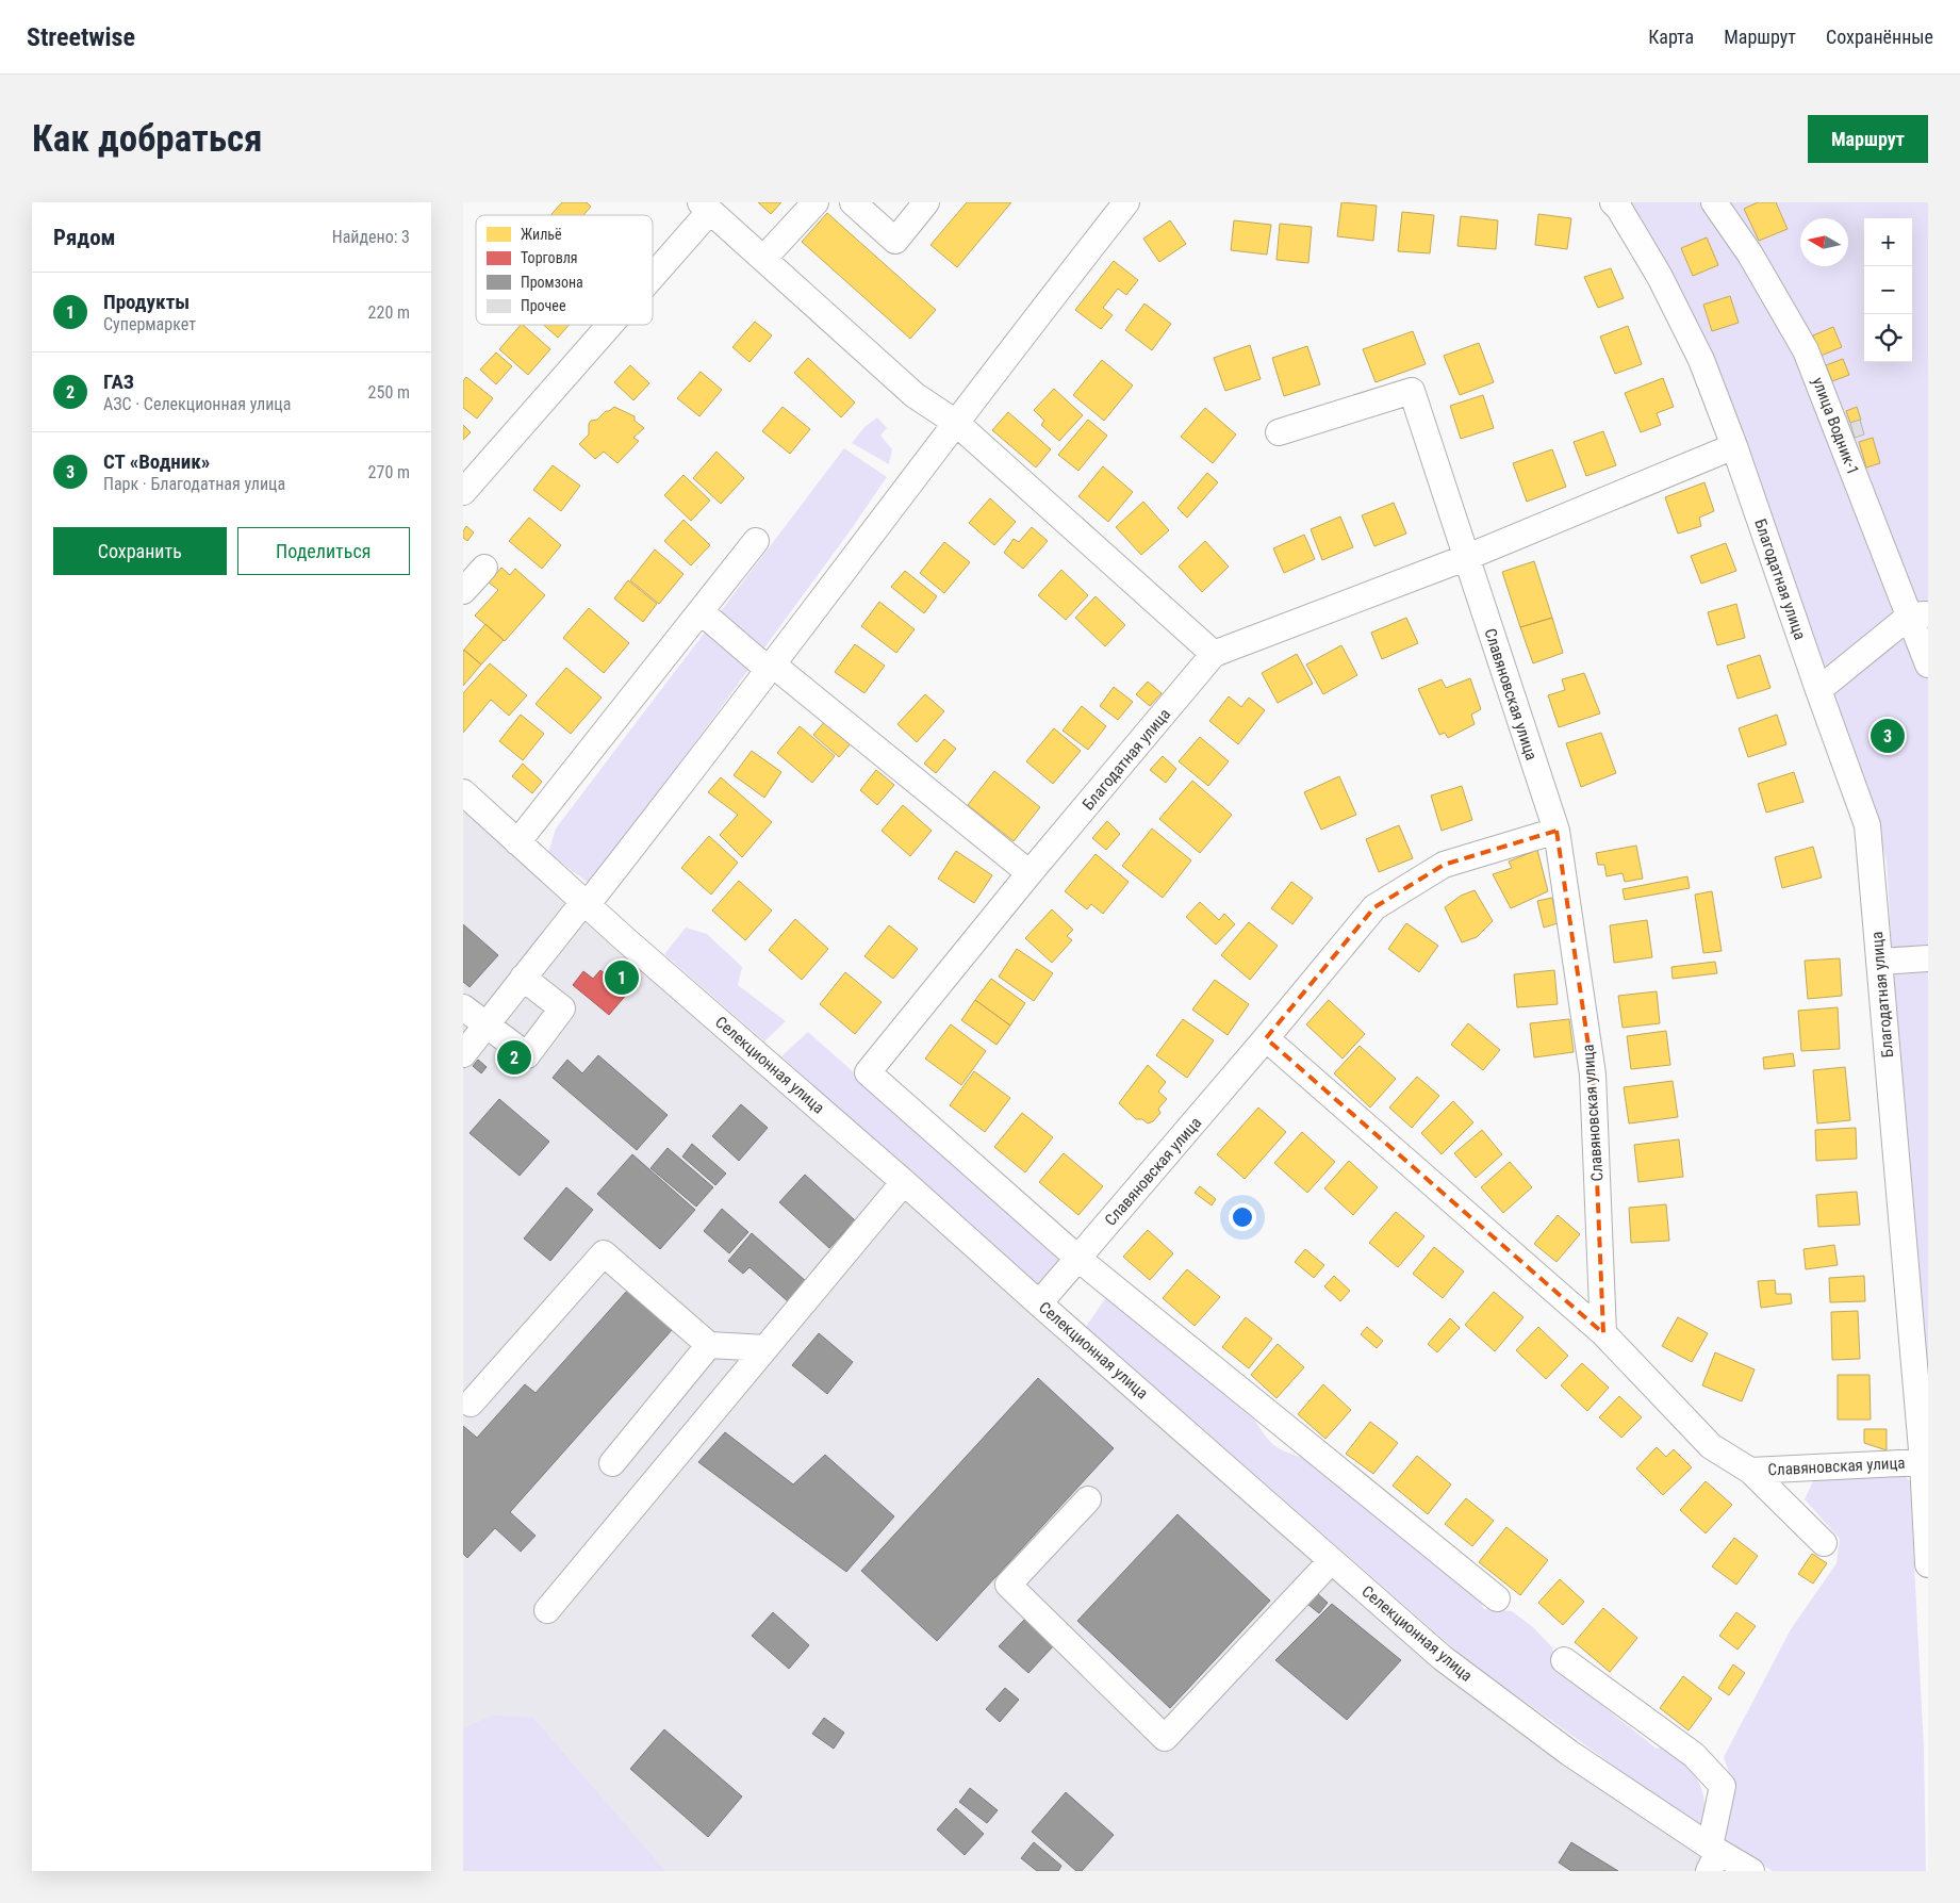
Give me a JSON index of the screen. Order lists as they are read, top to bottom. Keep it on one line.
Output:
{"streets":{"street":["улица Водник-1","Благодатная улица","Славяновская улица","Селекционная улица"]},"crossings":[["Благодатная улица","Славяновская улица"],["Славяновская улица","Селекционная улица"]],"legend":["Жильё","Торговля","Промзона","Прочее"],"north":"left","page":{"header":"Streetwise","nav":["Карта","Маршрут","Сохранённые"],"buttons":["Маршрут",["Сохранить","Поделиться"]],"title":"Как добраться","heading":["Рядом","Найдено: 3"],"map_buttons":["+","−"],"list":[{"mark":"1","name":"Продукты","note":"Супермаркет","value":"220 m"},{"mark":"2","name":"ГАЗ","note":"АЗС · Селекционная улица","value":"250 m"},{"mark":"3","name":"СТ «Водник»","note":"Парк · Благодатная улица","value":"270 m"}],"pins":["3","1","2"]}}
